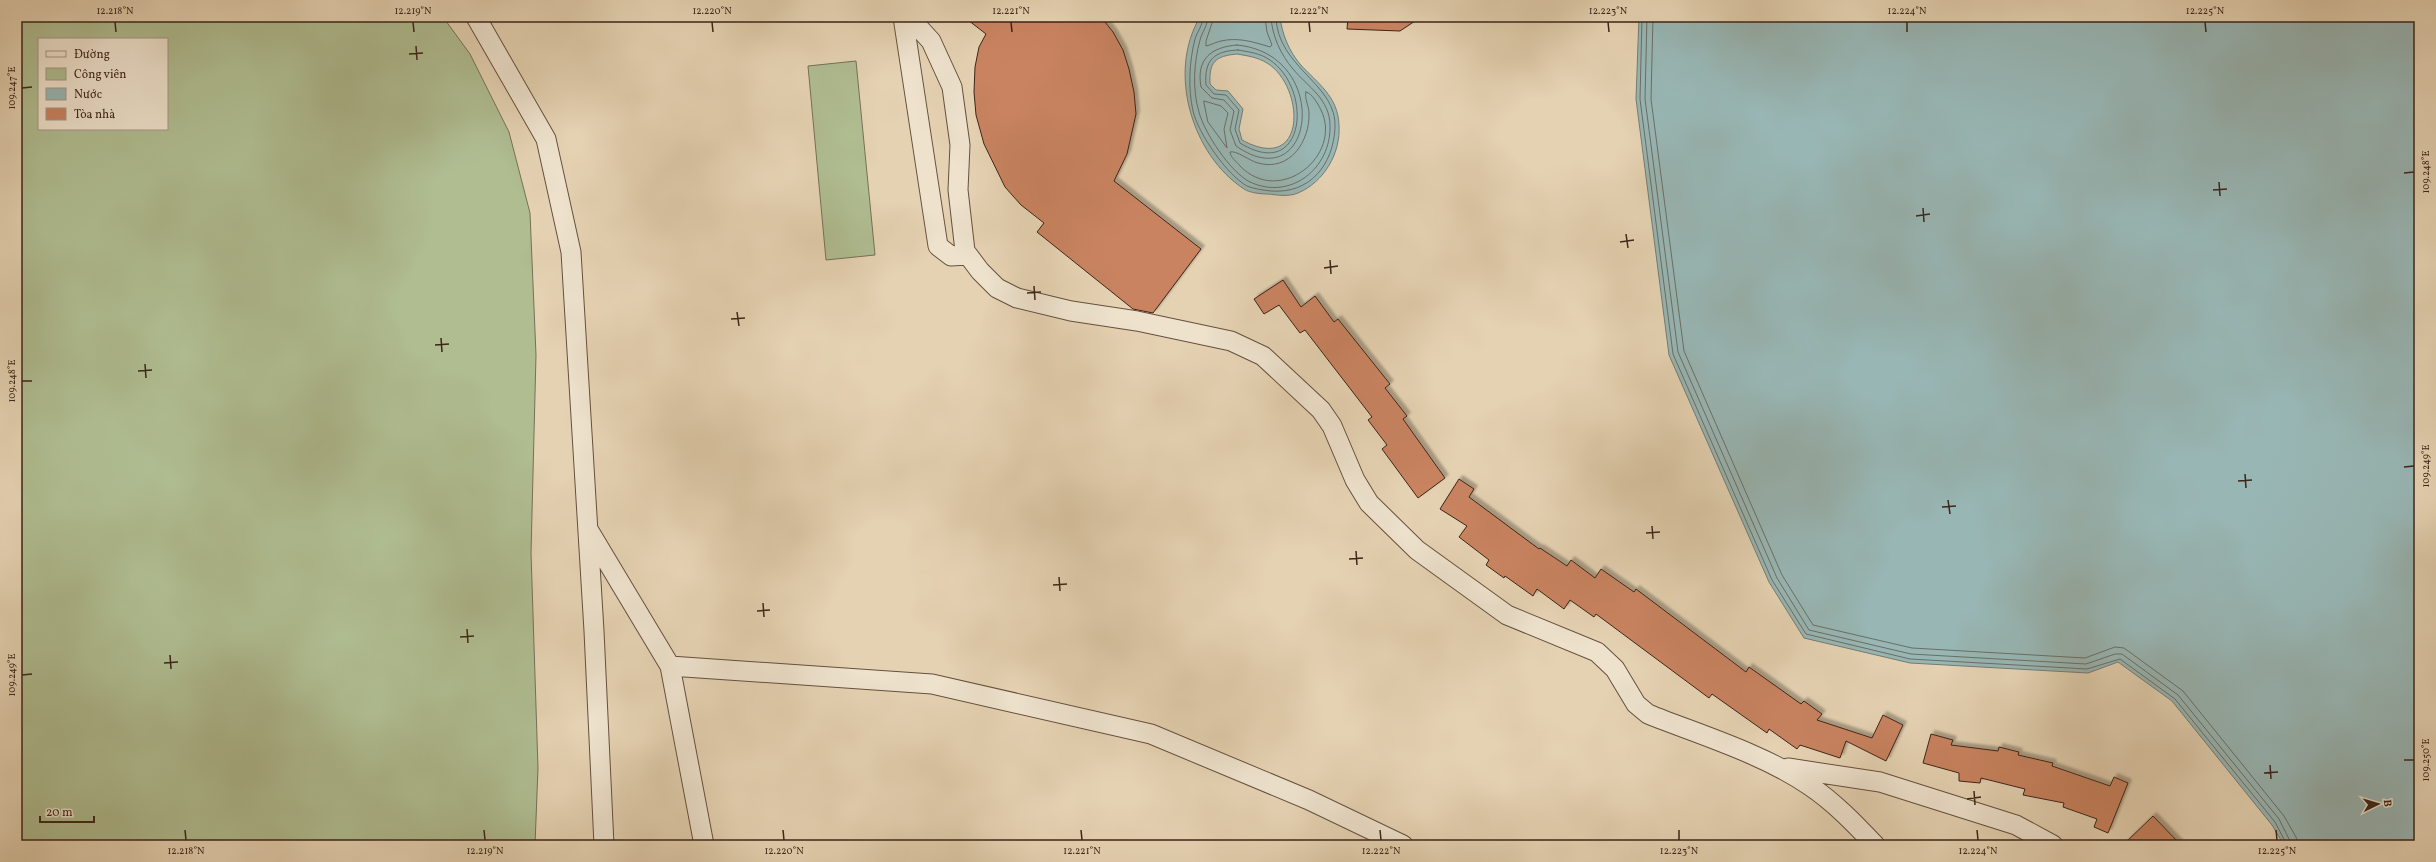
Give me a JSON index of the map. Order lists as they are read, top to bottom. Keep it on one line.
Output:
{"legend":["Đường","Công viên","Nước","Tòa nhà"],"scale_bar":"20 m","north":"right","coordinates":["12.218°N","12.219°N","12.220°N","12.221°N","12.222°N","12.223°N","12.224°N","12.225°N","109.247°E","109.248°E","109.249°E","109.250°E"]}
